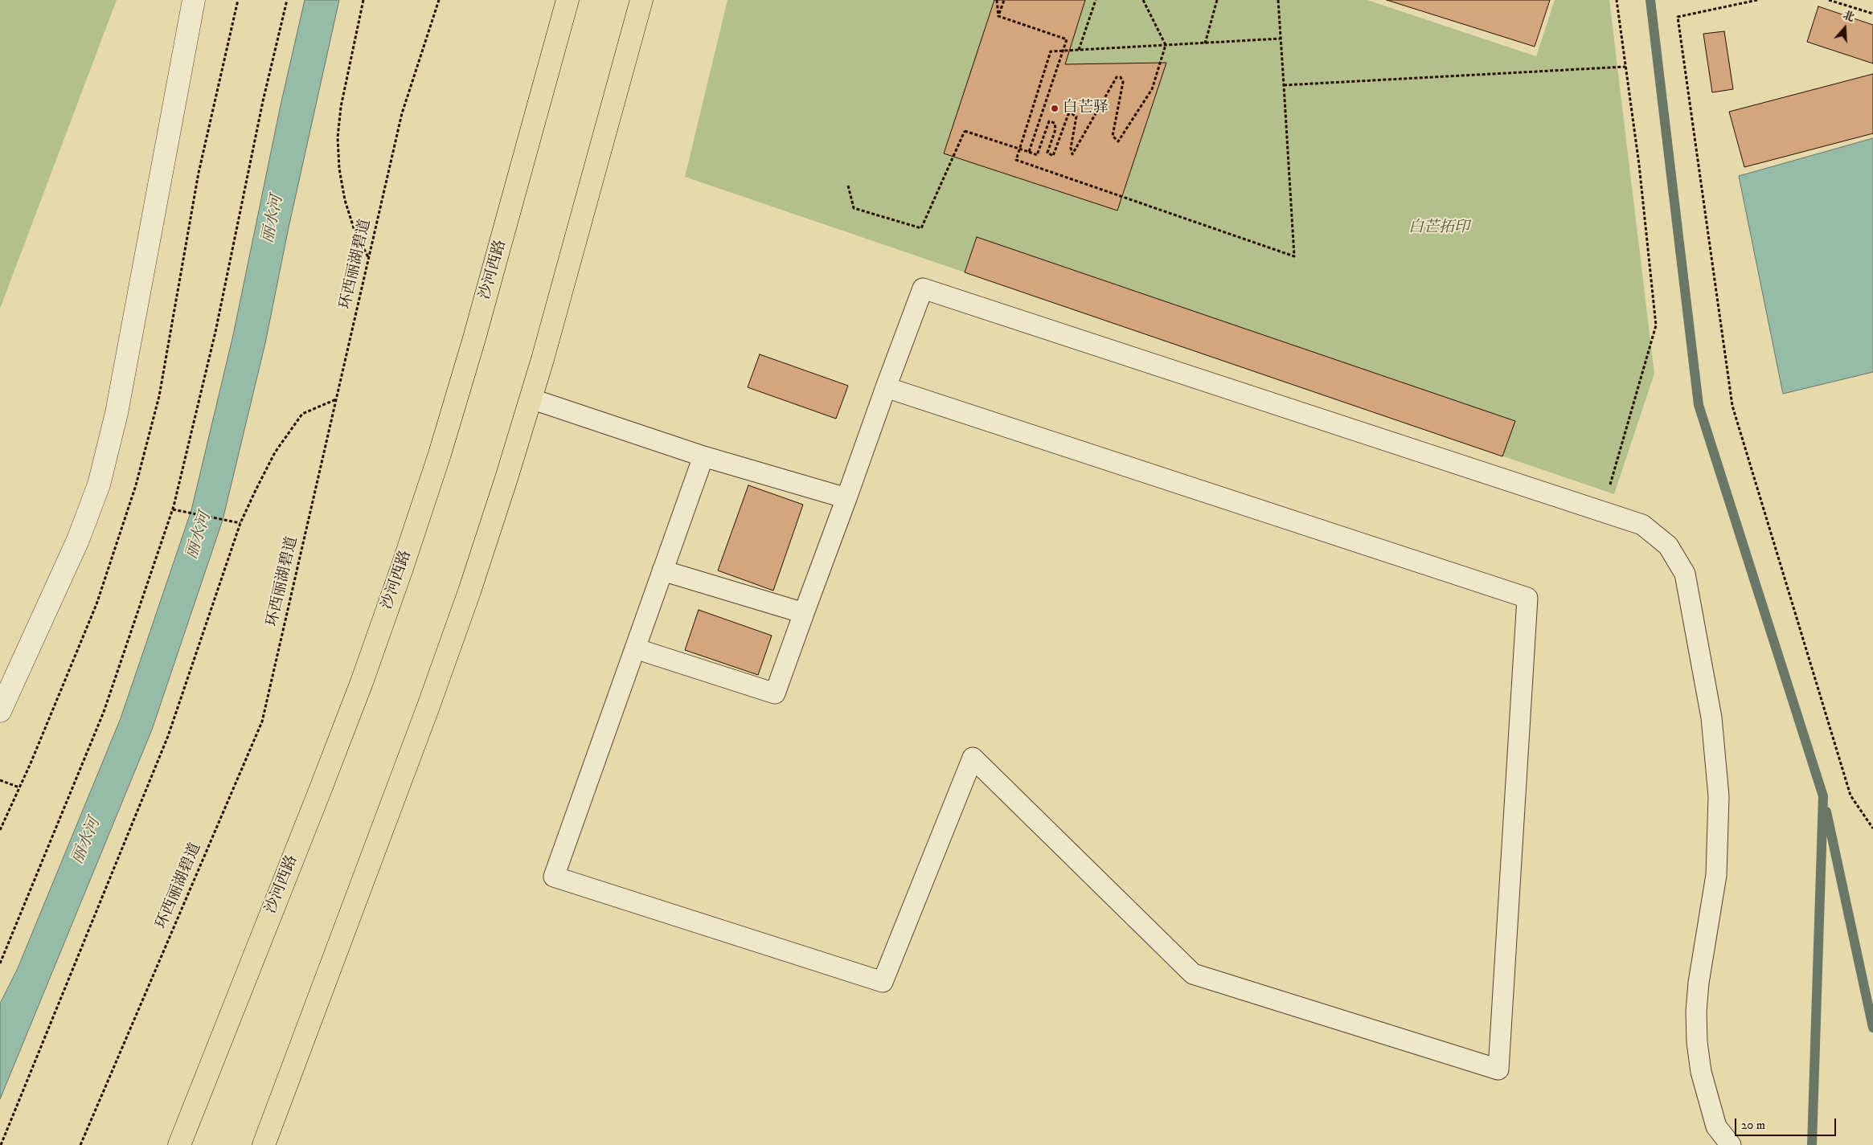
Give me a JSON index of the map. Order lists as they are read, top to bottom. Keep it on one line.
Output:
{"streets":{"main road":["沙河西路"],"path":["环西丽湖碧道"]},"water":["丽水河"],"parks":["白芒拓印"],"places":["白芒驿"],"scale_bar":"20 m","north":"top"}
